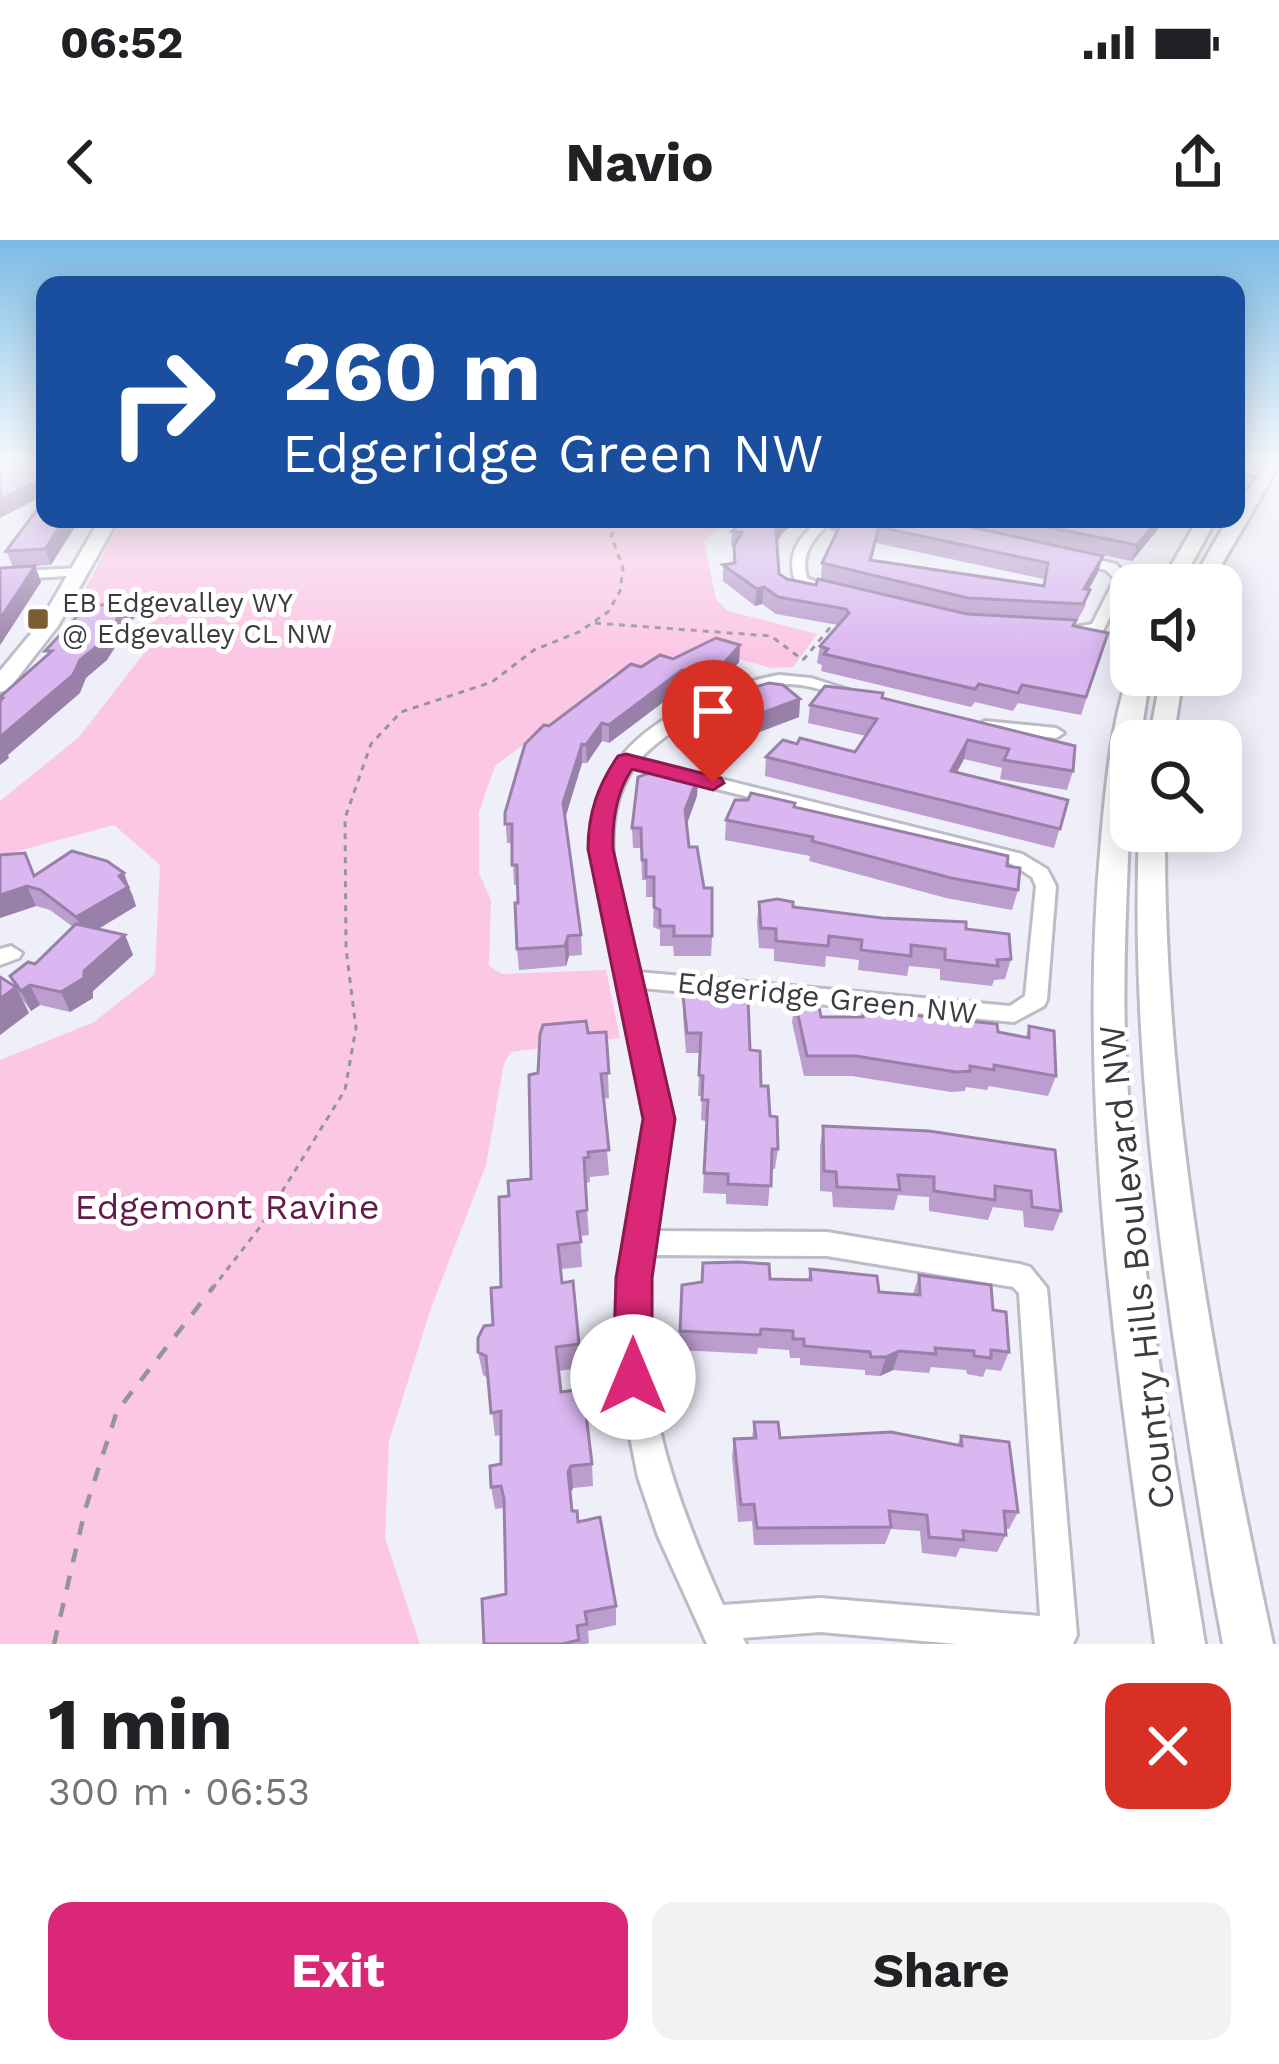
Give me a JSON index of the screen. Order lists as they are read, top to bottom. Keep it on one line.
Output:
{"streets":{"main road":["Country Hills Boulevard NW"],"street":["Edgeridge Green NW"]},"parks":["Edgemont Ravine"],"places":{"transit":["EB Edgevalley WY @ Edgevalley CL NW"]},"page":{"status":"06:52","header":"Navio","turn":["260 m","Edgeridge Green NW"],"heading":["1 min","300 m · 06:53"],"buttons":["Exit","Share"]}}
